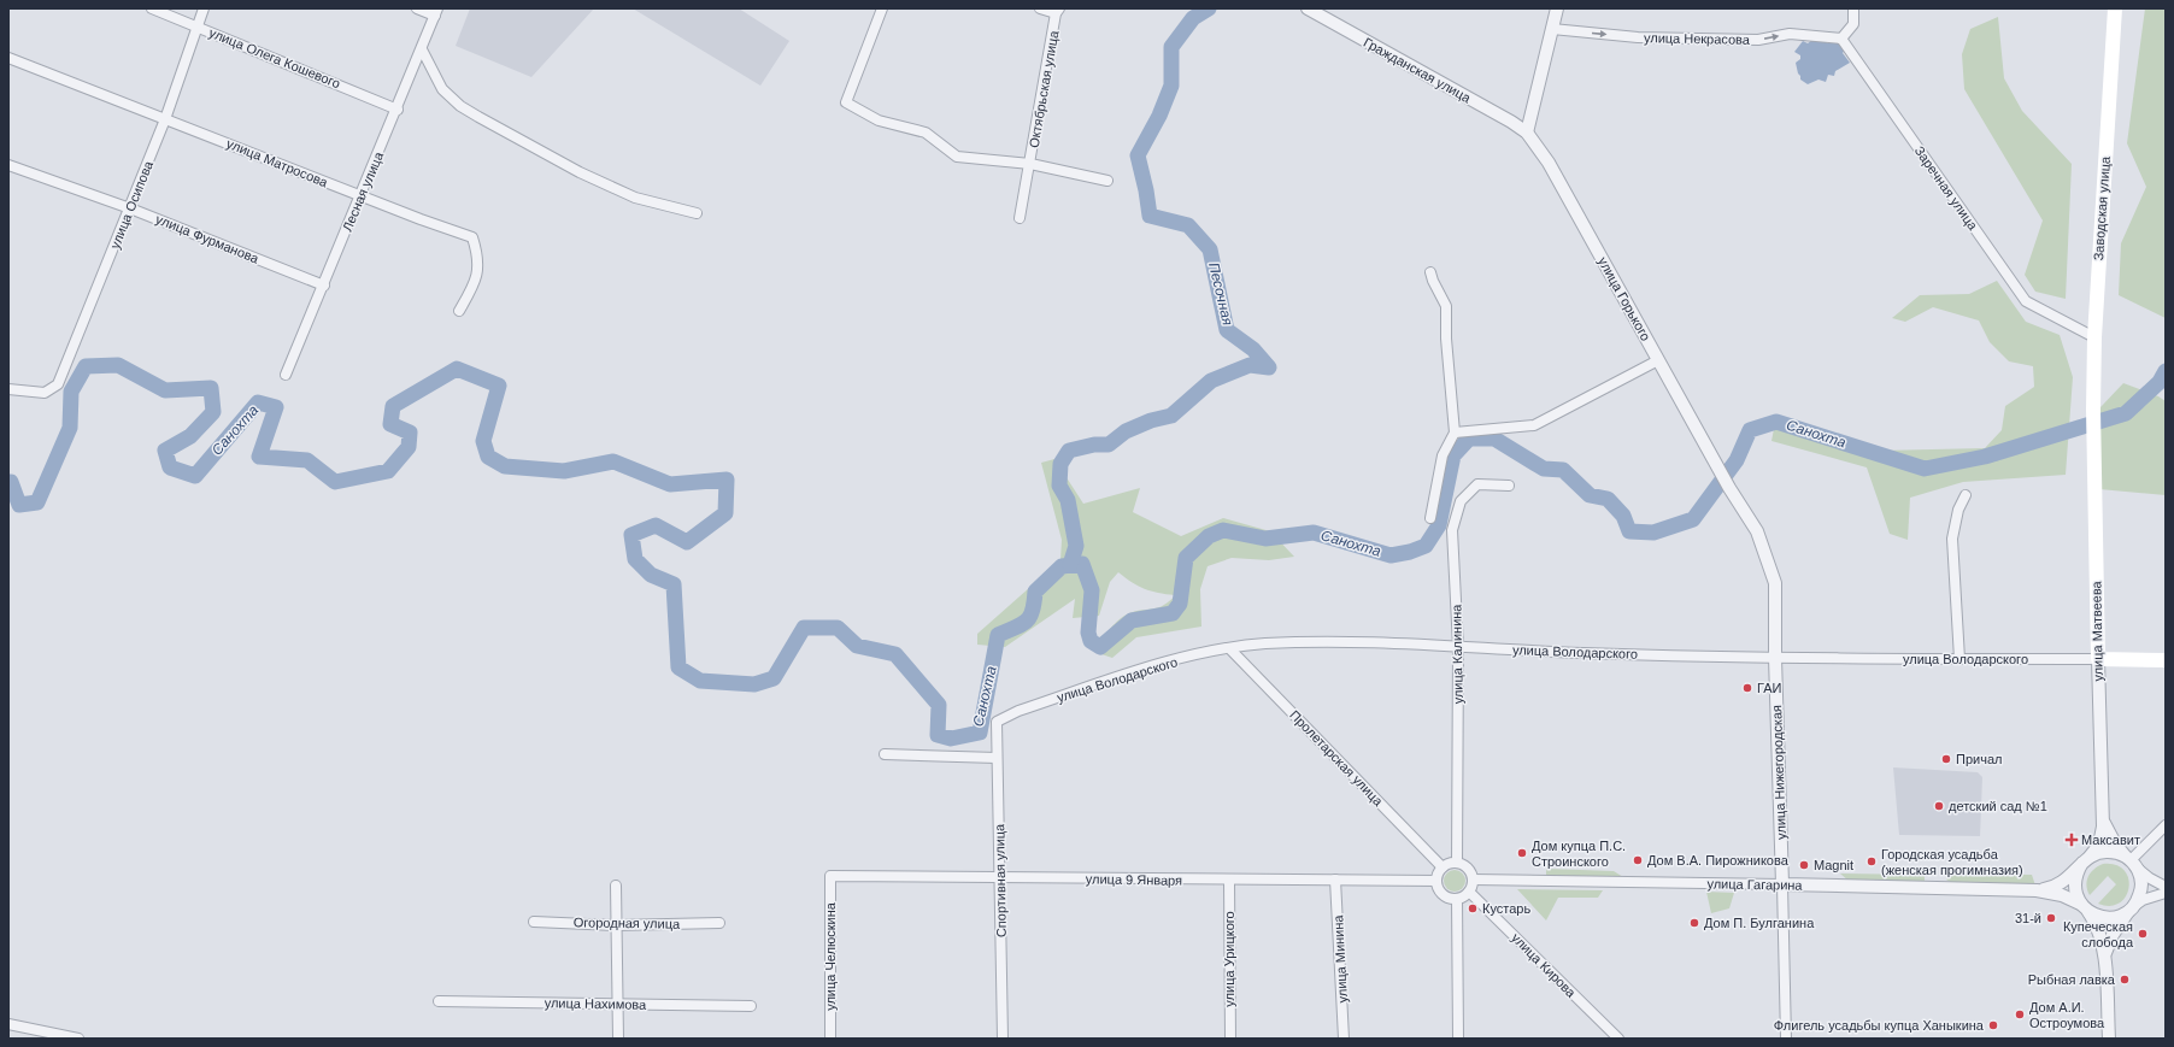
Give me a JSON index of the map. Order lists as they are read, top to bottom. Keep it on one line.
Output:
{"streets":{"main road":["Заводская улица","улица Матвеева","улица Володарского"],"street":["улица Некрасова","улица Олега Кошевого","Гражданская улица","Октябрьская улица","улица Матросова","Заречная улица","Лесная улица","улица Осипова","улица Фурманова","улица Горького","улица Калинина","Пролетарская улица","улица Нижегородская","улица 9 Января","Спортивная улица","улица Гагарина","Огородная улица","улица Челюскина","улица Урицкого","улица Минина","улица Кирова","улица Нахимова"]},"crossings":[["улица Некрасова","Заречная улица"],["улица Олега Кошевого","Лесная улица"],["улица Олега Кошевого","улица Осипова"],["Гражданская улица","улица Горького"],["улица Матросова","Лесная улица"],["улица Матросова","улица Осипова"],["Заречная улица","Заводская улица"],["Лесная улица","улица Фурманова"],["улица Осипова","улица Фурманова"],["Заводская улица","улица Матвеева"],["улица Горького","улица Нижегородская"],["улица Матвеева","улица Володарского"],["улица Володарского","улица Калинина"],["улица Володарского","Пролетарская улица"],["улица Володарского","улица Нижегородская"],["улица Володарского","Спортивная улица"],["улица Калинина","Пролетарская улица"],["улица Калинина","улица 9 Января"],["улица Калинина","улица Гагарина"],["улица Калинина","улица Кирова"],["Пролетарская улица","улица 9 Января"],["Пролетарская улица","улица Гагарина"],["Пролетарская улица","улица Кирова"],["улица Нижегородская","улица Гагарина"],["улица 9 Января","Спортивная улица"],["улица 9 Января","улица Гагарина"],["улица 9 Января","улица Челюскина"],["улица 9 Января","улица Урицкого"],["улица 9 Января","улица Минина"],["улица 9 Января","улица Кирова"],["улица Гагарина","улица Кирова"]],"one_way":["улица Некрасова"],"water":["Песочная","Санохта"],"places":{"other":["ГАИ","Причал","детский сад №1","Дом купца П.С. Строинского","Дом В.А. Пирожникова","Городская усадьба (женская прогимназия)","Magnit","Кустарь","31-й","Дом П. Булганина","Купеческая слобода","Рыбная лавка","Дом А.И. Остроумова","Флигель усадьбы купца Ханыкина"],"health":["Максавит"]}}
